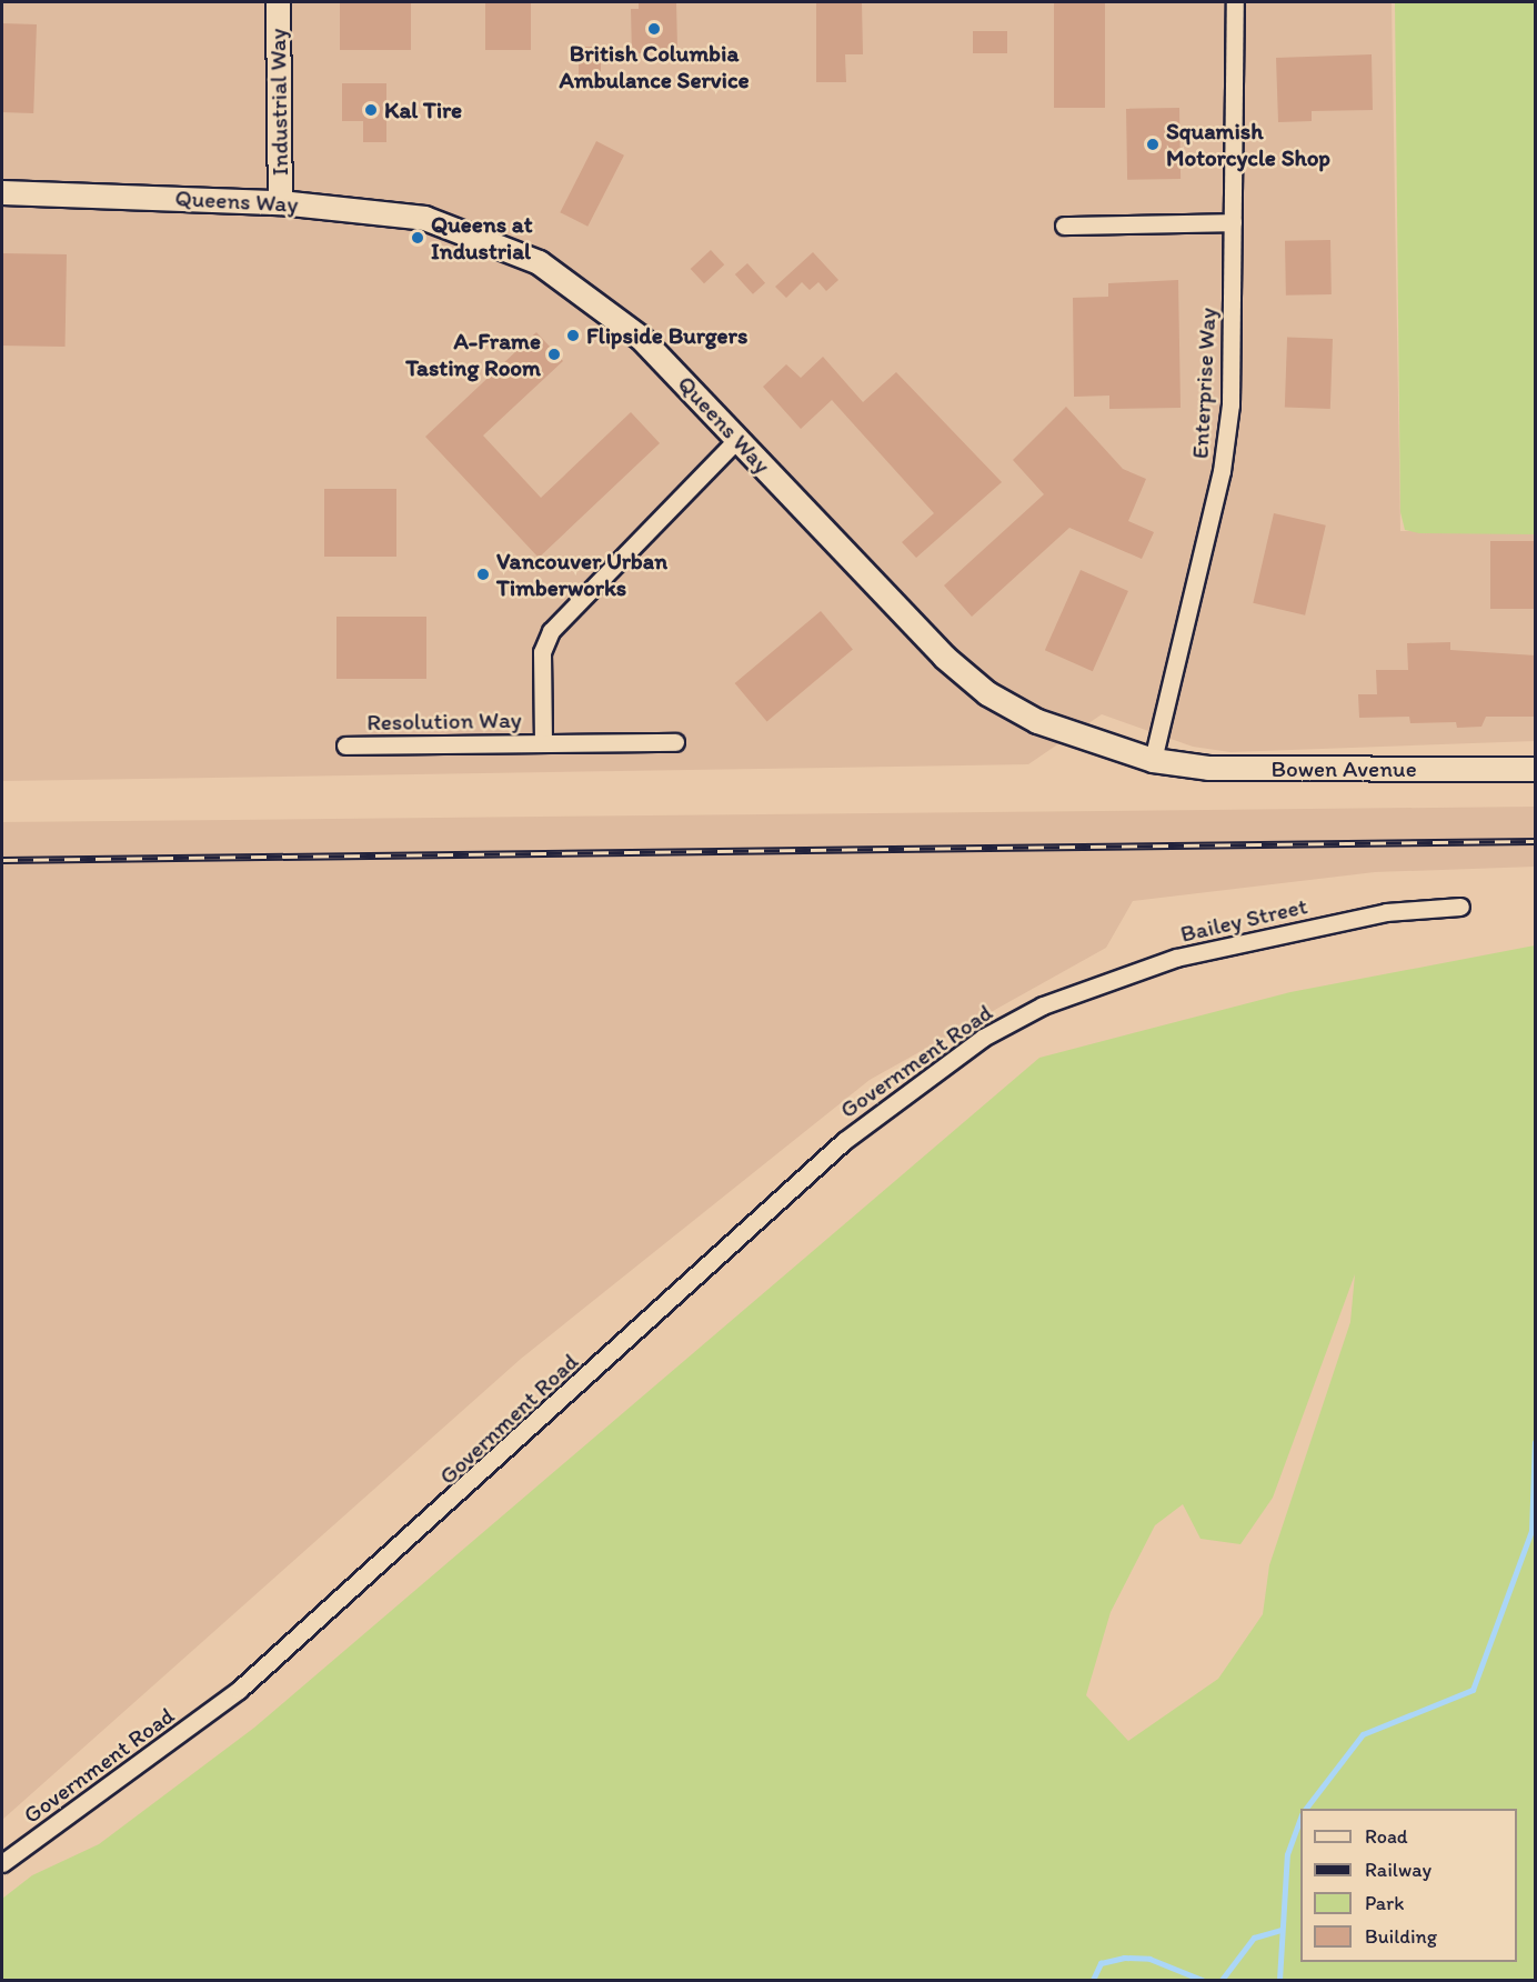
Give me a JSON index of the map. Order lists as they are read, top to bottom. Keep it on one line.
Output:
{"streets":{"street":["Industrial Way","Queens Way","Enterprise Way","Resolution Way","Bowen Avenue","Bailey Street","Government Road"]},"crossings":[["Industrial Way","Queens Way"],["Queens Way","Enterprise Way"],["Queens Way","Resolution Way"],["Queens Way","Bowen Avenue"],["Enterprise Way","Bowen Avenue"],["Bailey Street","Government Road"]],"places":["British Columbia Ambulance Service","Kal Tire","Squamish Motorcycle Shop","Queens at Industrial","Flipside Burgers","A-Frame Tasting Room","Vancouver Urban Timberworks"],"legend":["Road","Railway","Park","Building"]}
